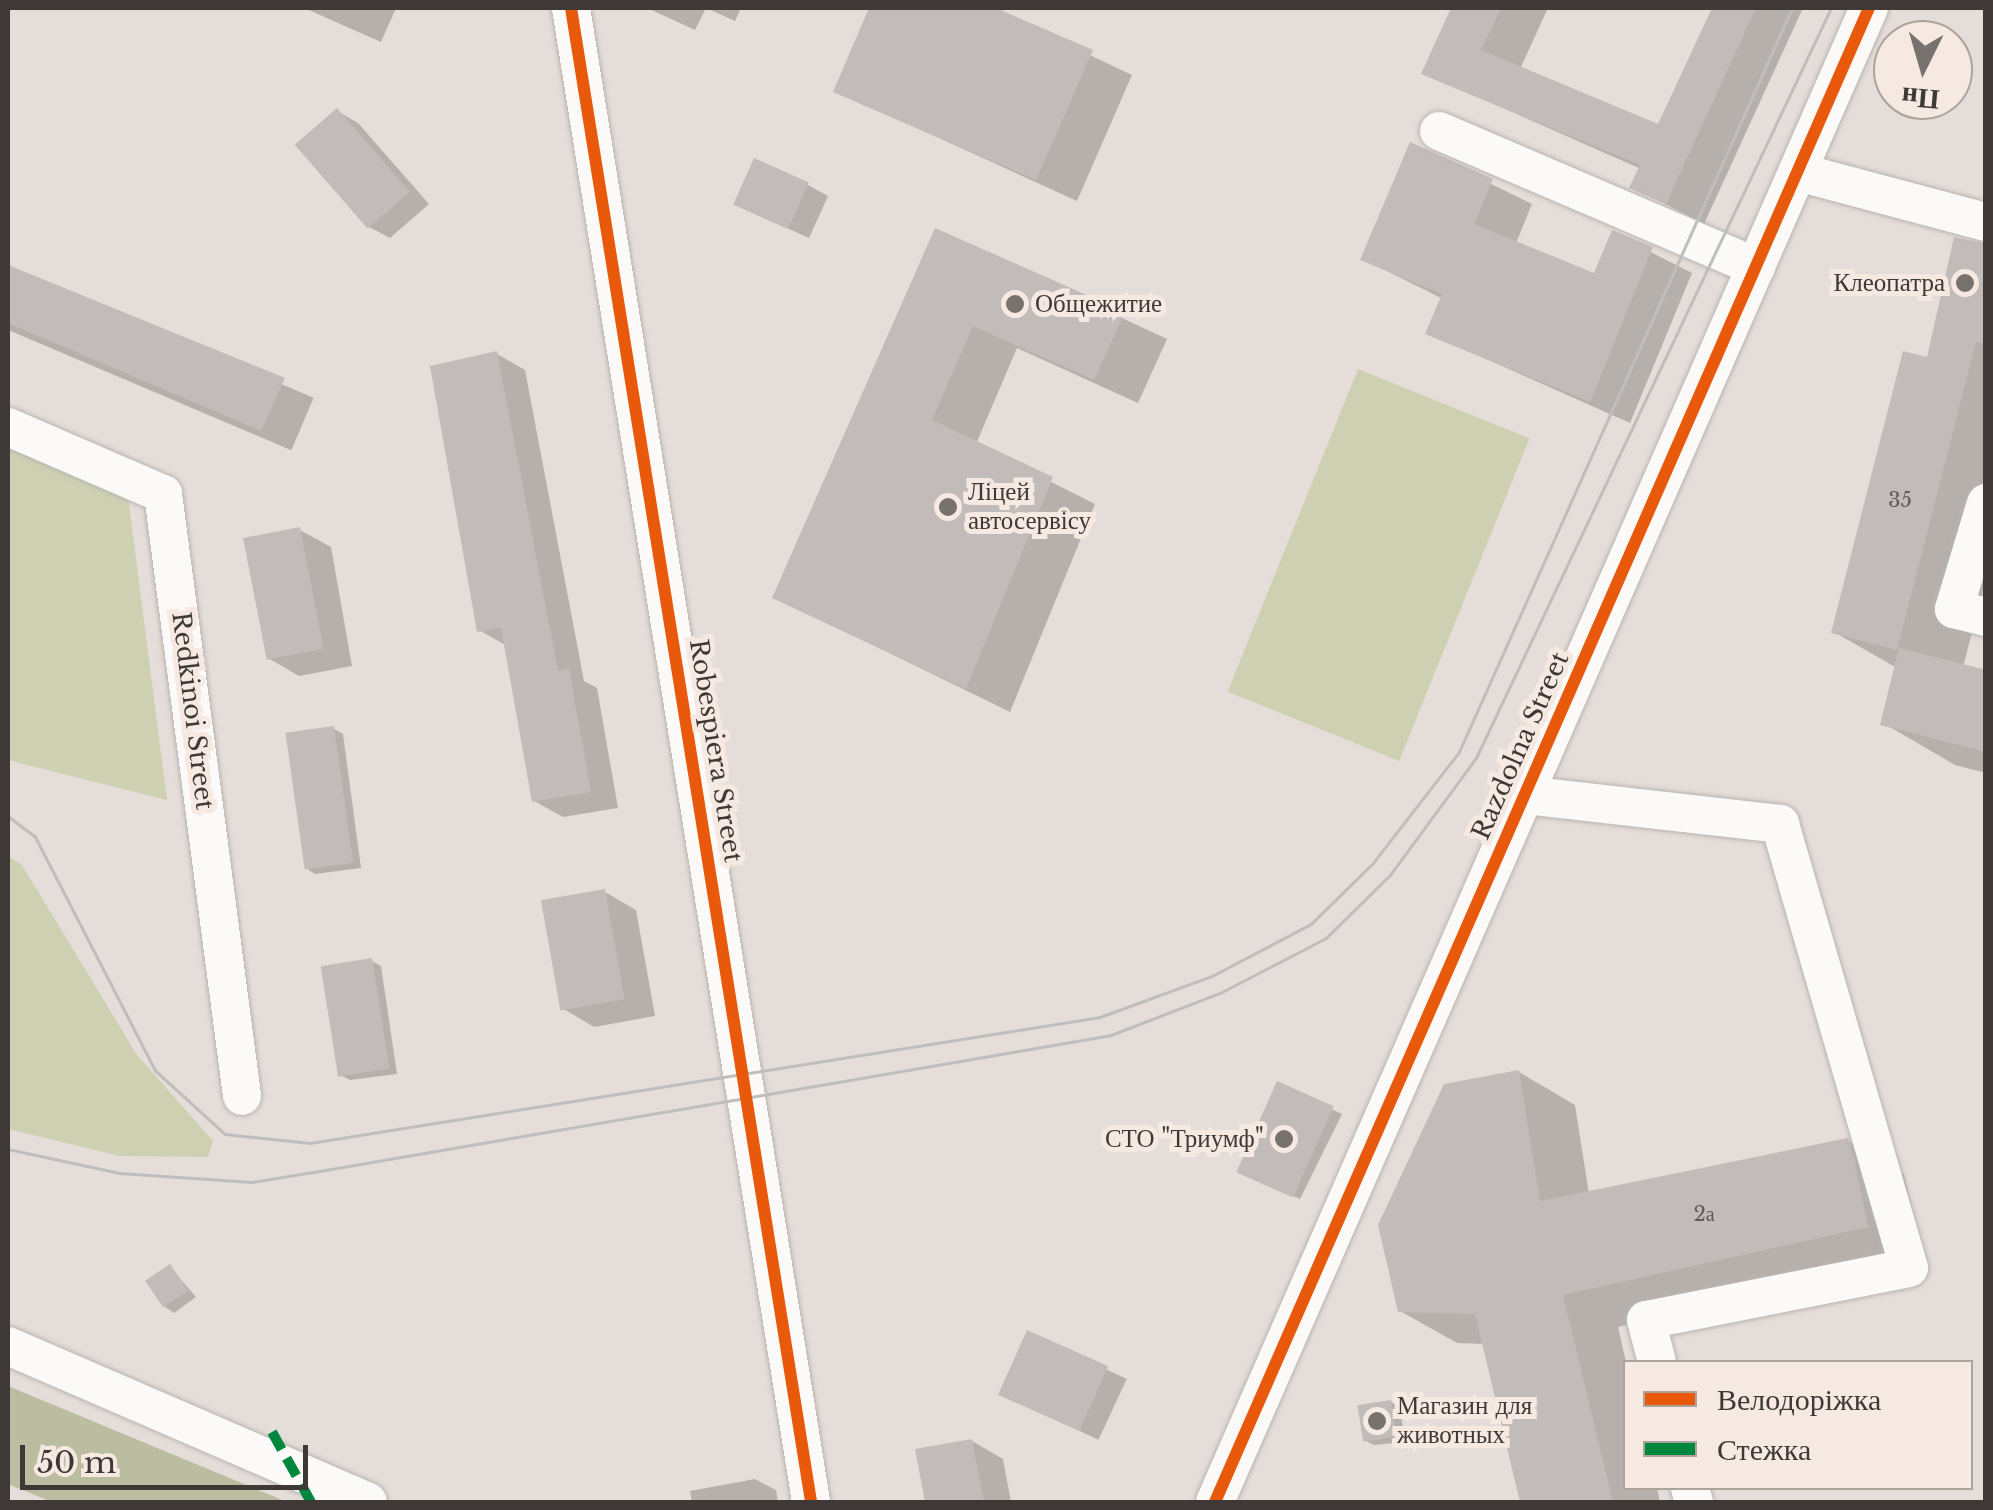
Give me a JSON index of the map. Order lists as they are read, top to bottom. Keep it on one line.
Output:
{"streets":{"street":["Redkinoi Street","Razdolna Street","Robespiera Street"]},"places":["Клеопатра","Общежитие","Ліцей автосервісу","СТО \"Триумф\"","Магазин для животных"],"house_numbers":["35","2а"],"legend":["Велодоріжка","Стежка"],"scale_bar":"50 m","north":"bottom"}
